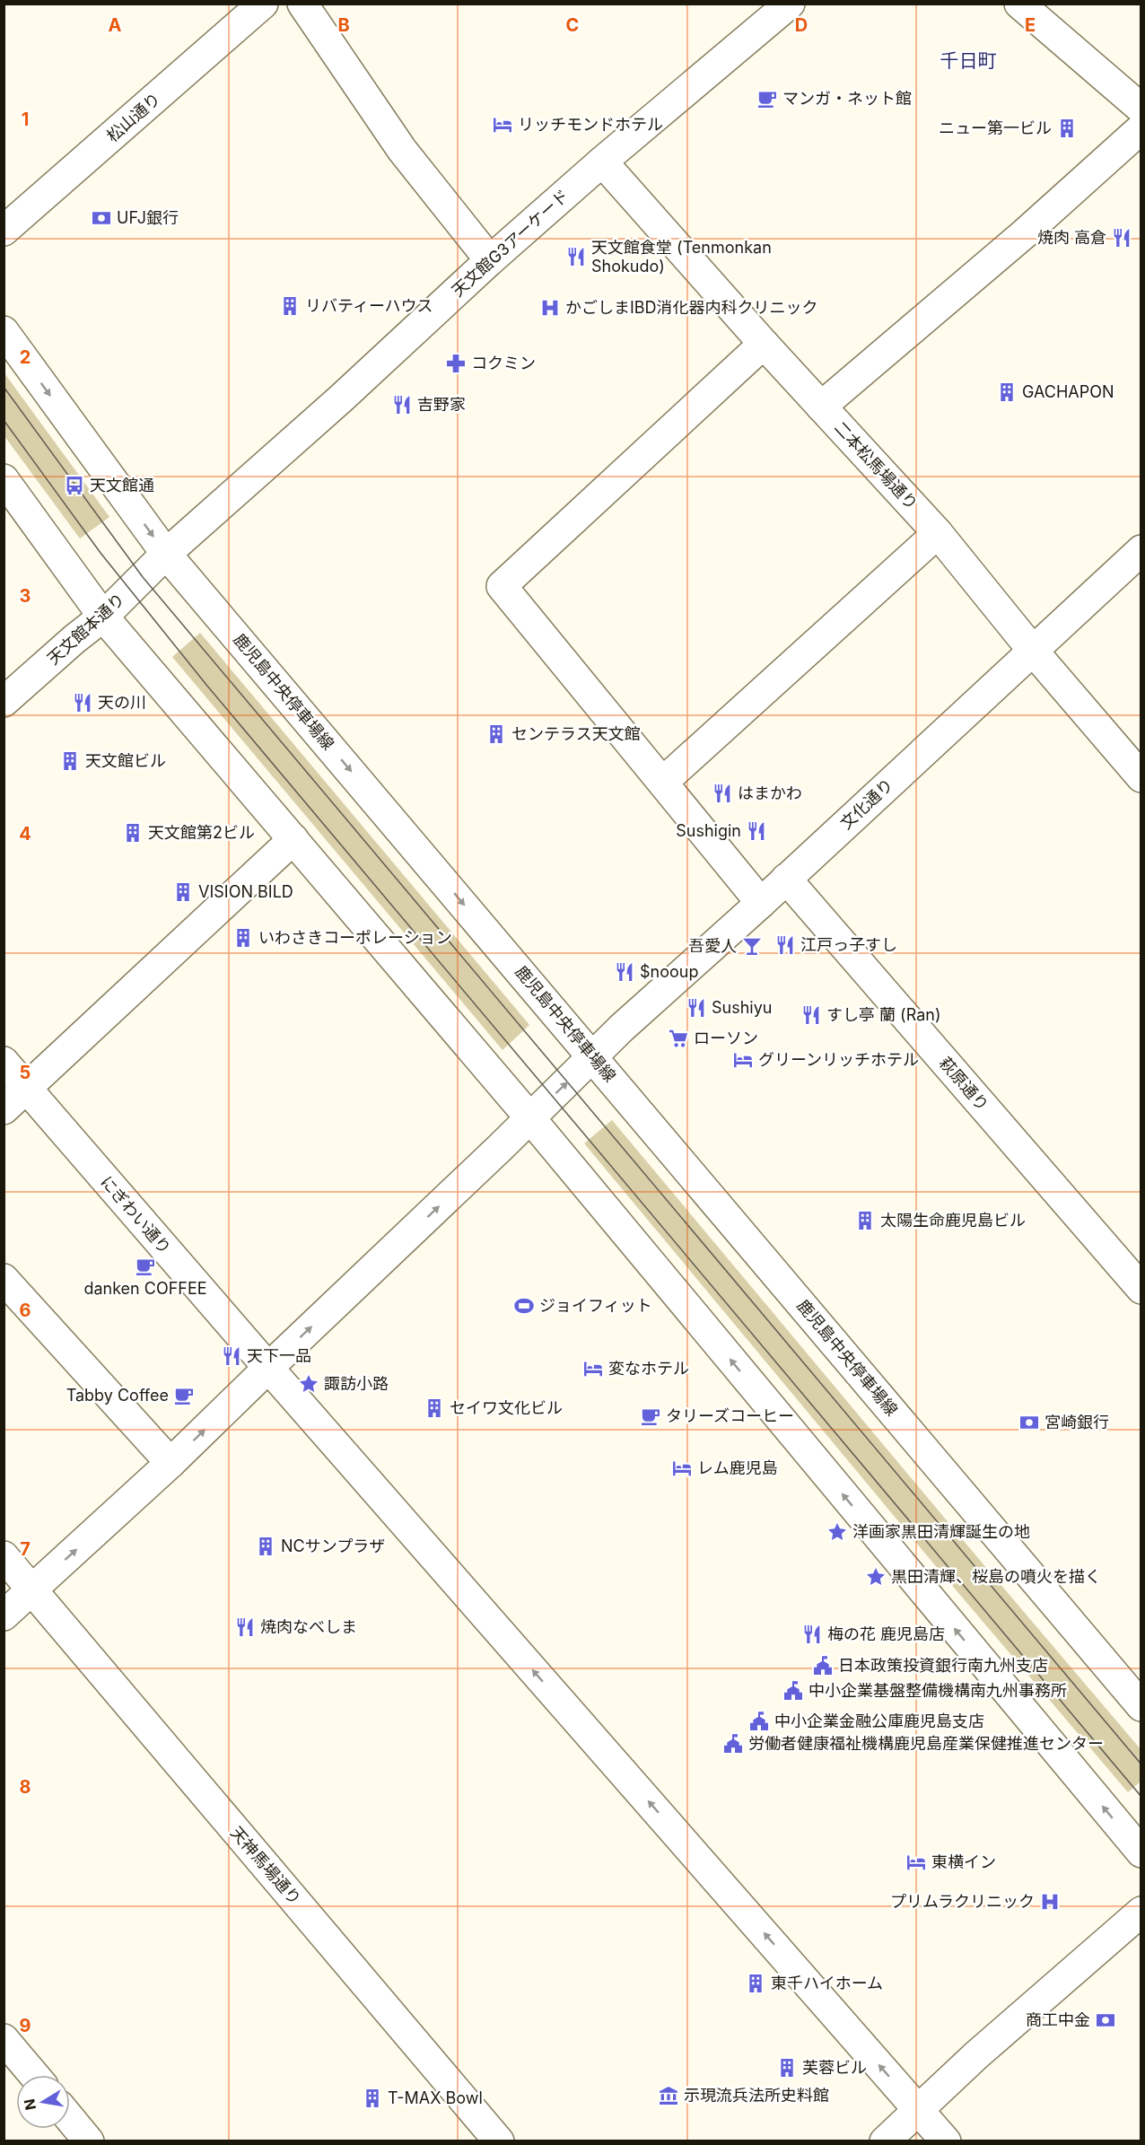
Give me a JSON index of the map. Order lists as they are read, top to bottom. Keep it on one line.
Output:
{"streets":{"street":["松山通り","天文館G3アーケード","二本松馬場通り","天文館本通り","鹿児島中央停車場線","文化通り","萩原通り","にぎわい通り","天神馬場通り"]},"crossings":[["天文館G3アーケード","二本松馬場通り"],["天文館G3アーケード","天文館本通り"],["天文館G3アーケード","鹿児島中央停車場線"],["二本松馬場通り","文化通り"],["天文館本通り","鹿児島中央停車場線"],["鹿児島中央停車場線","文化通り"],["文化通り","萩原通り"],["文化通り","にぎわい通り"],["文化通り","天神馬場通り"]],"one_way":["文化通り","にぎわい通り"],"districts":["千日町"],"places":{"cafe":["マンガ・ネット館","danken COFFEE","Tabby Coffee","タリーズコーヒー"],"hotel":["リッチモンドホテル","グリーンリッチホテル","変なホテル","レム鹿児島","東横イン"],"building":["ニュー第一ビル","リバティーハウス","GACHAPON","センテラス天文館","天文館ビル","天文館第2ビル","VISION BILD","いわさきコーポレーション","太陽生命鹿児島ビル","セイワ文化ビル","NCサンプラザ","東千ハイホーム","芙蓉ビル","T-MAX Bowl"],"bank":["UFJ銀行","宮崎銀行","商工中金"],"restaurant":["焼肉 高倉","天文館食堂 (Tenmonkan Shokudo)","吉野家","天の川","はまかわ","Sushigin","江戸っ子すし","$nooup","Sushiyu","すし亭 蘭 (Ran)","天下一品","焼肉なべしま","梅の花 鹿児島店"],"hospital":["かごしまIBD消化器内科クリニック","プリムラクリニック"],"pharmacy":["コクミン"],"bus stop":["天文館通"],"bar":["吾愛人"],"supermarket":["ローソン"],"sports":["ジョイフィット"],"place":["諏訪小路","洋画家黒田清輝誕生の地","黒田清輝、桜島の噴火を描く"],"public building":["日本政策投資銀行南九州支店","中小企業基盤整備機構南九州事務所","中小企業金融公庫鹿児島支店","労働者健康福祉機構鹿児島産業保健推進センター"],"museum":["示現流兵法所史料館"]},"north":"left","grid":{"columns":["A","B","C","D","E"],"rows":["1","2","3","4","5","6","7","8","9"]}}
